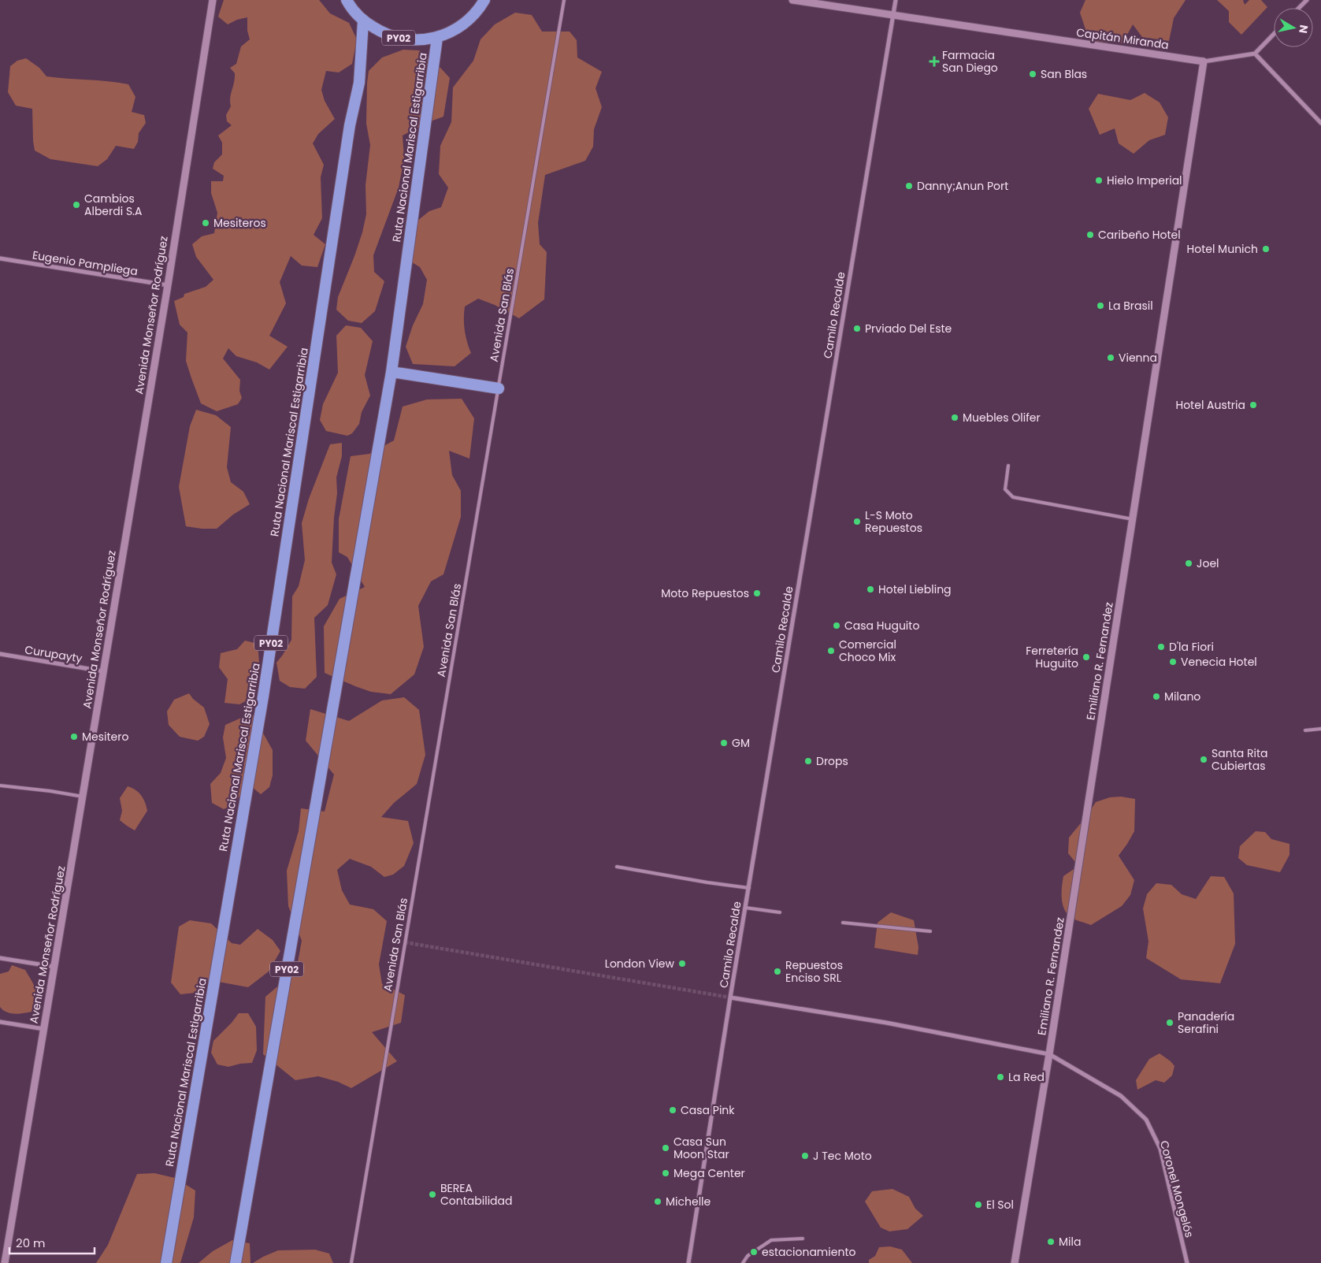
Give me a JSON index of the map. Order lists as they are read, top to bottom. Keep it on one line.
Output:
{"streets":{"highway":["PY02","Ruta Nacional Mariscal Estigarribia"],"street":["Capitán Miranda","Eugenio Pampliega","Avenida Monseñor Rodríguez","Camilo Recalde","Curupayty","Emiliano R. Fernandez","Coronel Mongelós"],"lane":["Avenida San Blás"]},"crossings":[["PY02","Ruta Nacional Mariscal Estigarribia"],["Capitán Miranda","Camilo Recalde"],["Capitán Miranda","Emiliano R. Fernandez"],["Eugenio Pampliega","Avenida Monseñor Rodríguez"],["Avenida Monseñor Rodríguez","Curupayty"],["Camilo Recalde","Coronel Mongelós"],["Emiliano R. Fernandez","Coronel Mongelós"]],"places":{"health":["Farmacia San Diego"],"other":["San Blas","Hielo Imperial","Danny;Anun Port","Cambios Alberdi S.A","Mesiteros","Caribeño Hotel","Hotel Munich","La Brasil","Prviado Del Este","Vienna","Hotel Austria","Muebles Olifer","L-S Moto Repuestos","Joel","Hotel Liebling","Moto Repuestos","Casa Huguito","D'la Fiori","Comercial Choco Mix","Ferretería Huguito","Venecia Hotel","Milano","Mesitero","GM","Santa Rita Cubiertas","Drops","London View","Repuestos Enciso SRL","Panadería Serafini","La Red","Casa Pink","Casa Sun Moon Star","J Tec Moto","Mega Center","BEREA Contabilidad","Michelle","El Sol","Mila","estacionamiento"]},"scale_bar":"20 m","north":"right"}
